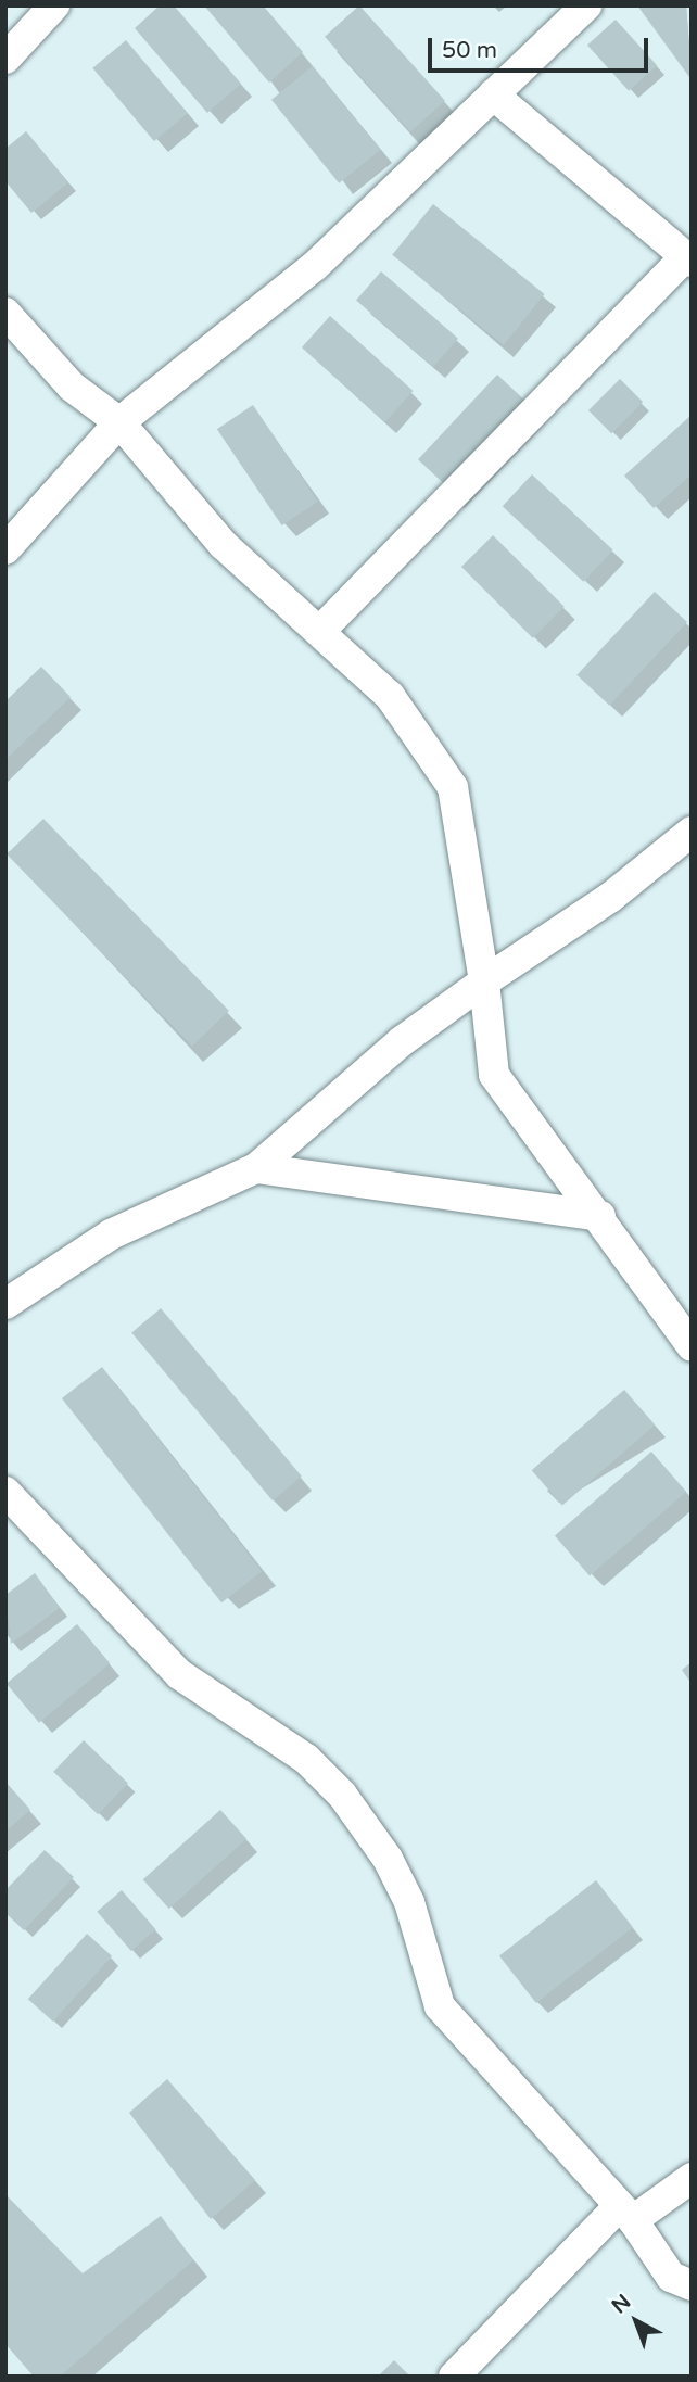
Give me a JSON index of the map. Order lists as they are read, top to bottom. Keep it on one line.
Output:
{"scale_bar":"50 m","north":"top left"}
